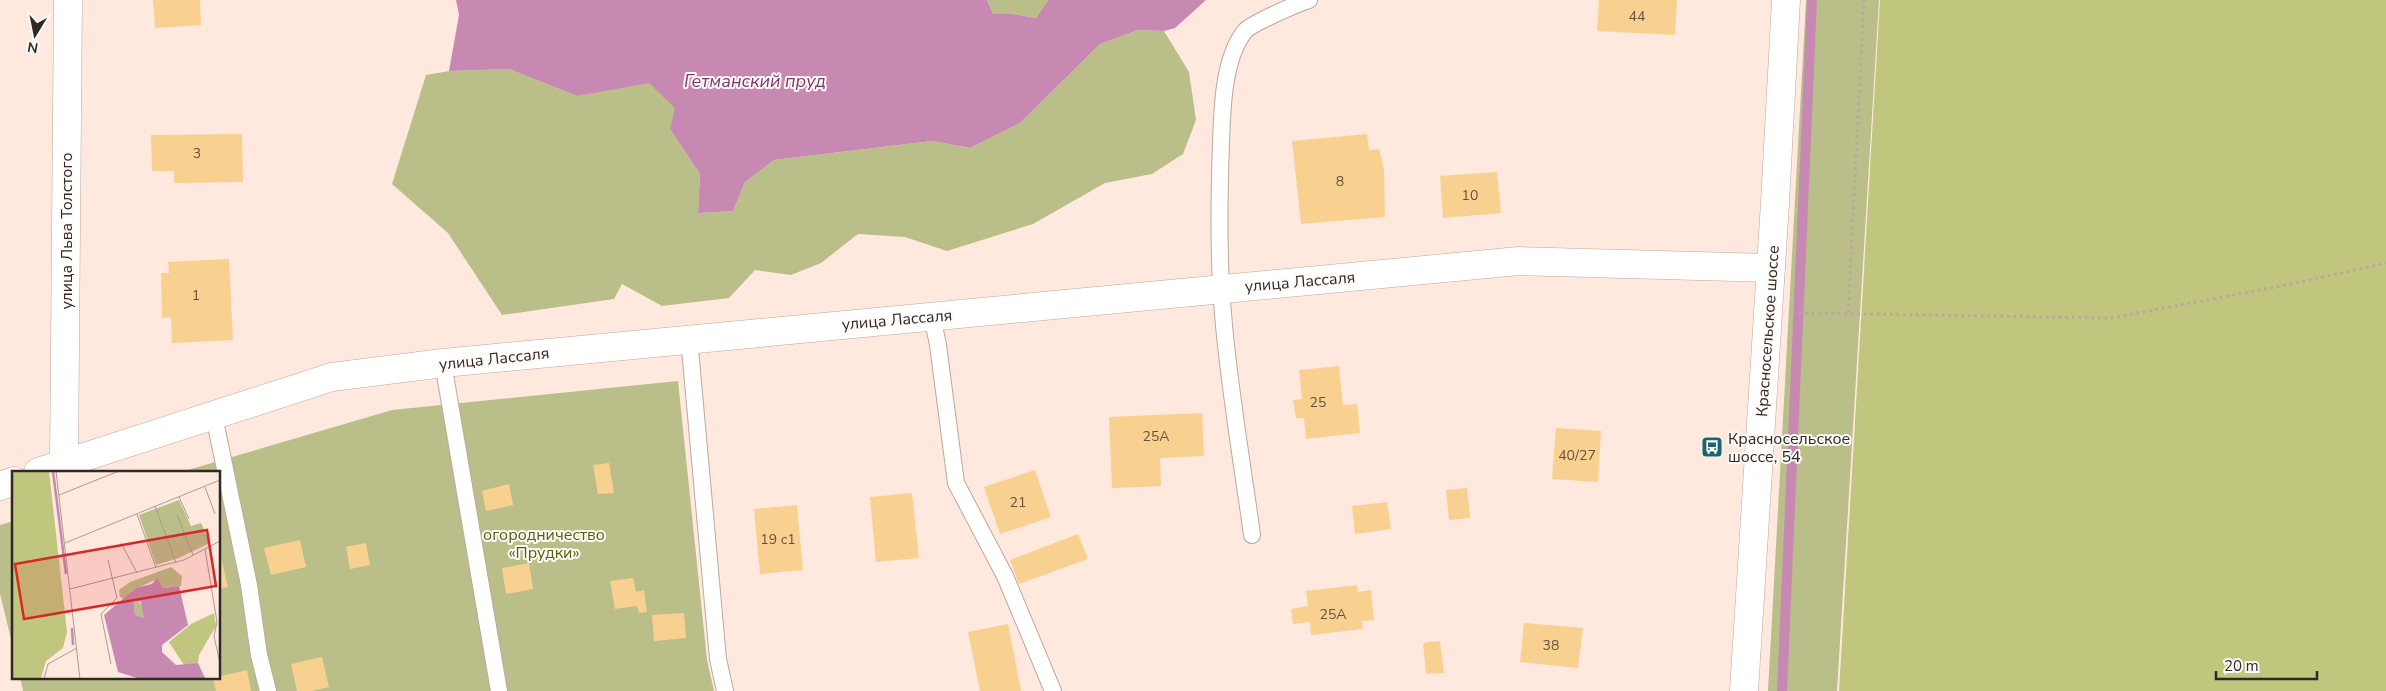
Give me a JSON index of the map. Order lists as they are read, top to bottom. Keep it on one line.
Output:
{"streets":{"street":["улица Льва Толстого","улица Лассаля","Красносельское шоссе"]},"crossings":[["улица Льва Толстого","улица Лассаля"],["улица Лассаля","Красносельское шоссе"]],"water":["Гетманский пруд"],"parks":["огородничество «Прудки»"],"places":{"bus stop":["Красносельское шоссе, 54"]},"house_numbers":["44","3","8","10","1","25","25А","40/27","21","19 с1","25А","38"],"scale_bar":"20 m","north":"bottom"}
